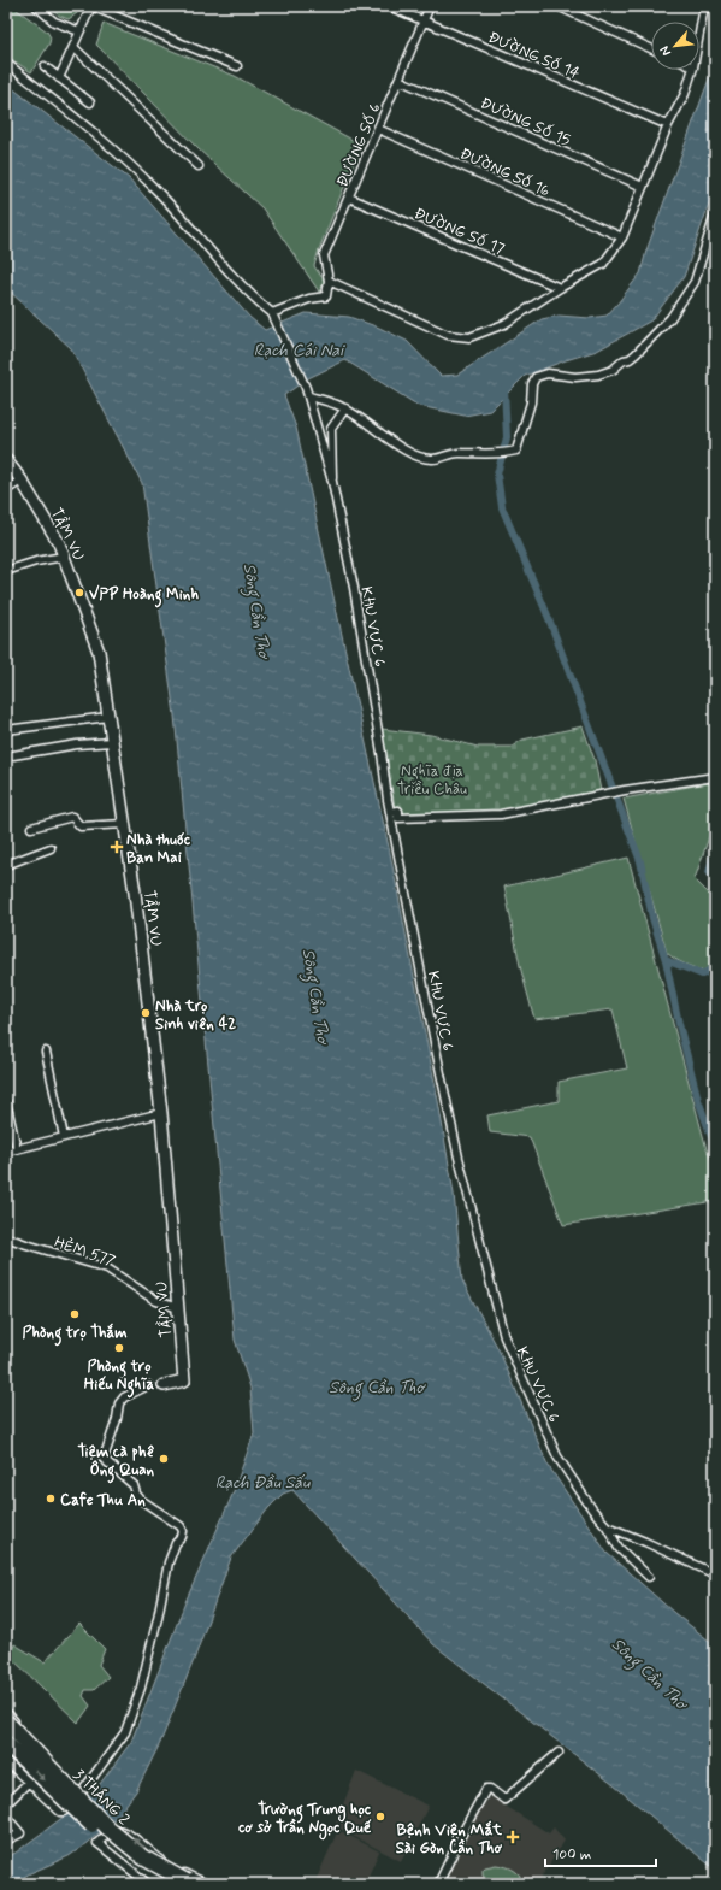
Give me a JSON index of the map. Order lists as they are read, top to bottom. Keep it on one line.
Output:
{"streets":{"highway":["3 THÁNG 2"],"street":["ĐƯỜNG SỐ 14","ĐƯỜNG SỐ 15","ĐƯỜNG SỐ 6","ĐƯỜNG SỐ 16","ĐƯỜNG SỐ 17","TẦM VU","KHU VỰC 6","HẺM 577"]},"crossings":[["ĐƯỜNG SỐ 14","ĐƯỜNG SỐ 6"],["ĐƯỜNG SỐ 15","ĐƯỜNG SỐ 6"],["ĐƯỜNG SỐ 6","ĐƯỜNG SỐ 16"],["ĐƯỜNG SỐ 6","ĐƯỜNG SỐ 17"],["ĐƯỜNG SỐ 6","KHU VỰC 6"],["TẦM VU","HẺM 577"]],"water":["Rạch Cái Nai","Sông Cần Thơ","Rạch Đầu Sấu"],"parks":["Nghĩa địa Triều Châu"],"places":{"other":["VPP Hoàng Minh","Nhà trọ Sinh viên 42","Phòng trọ Thắm","Phòng trọ Hiếu Nghĩa","Tiệm cà phê Ông Quan","Cafe Thu An","Trường Trung học cơ sở Trần Ngọc Quế"],"health":["Nhà thuốc Ban Mai","Bệnh Viện Mắt Sài Gòn Cần Thơ"]},"scale_bar":"100 m","north":"bottom left"}
